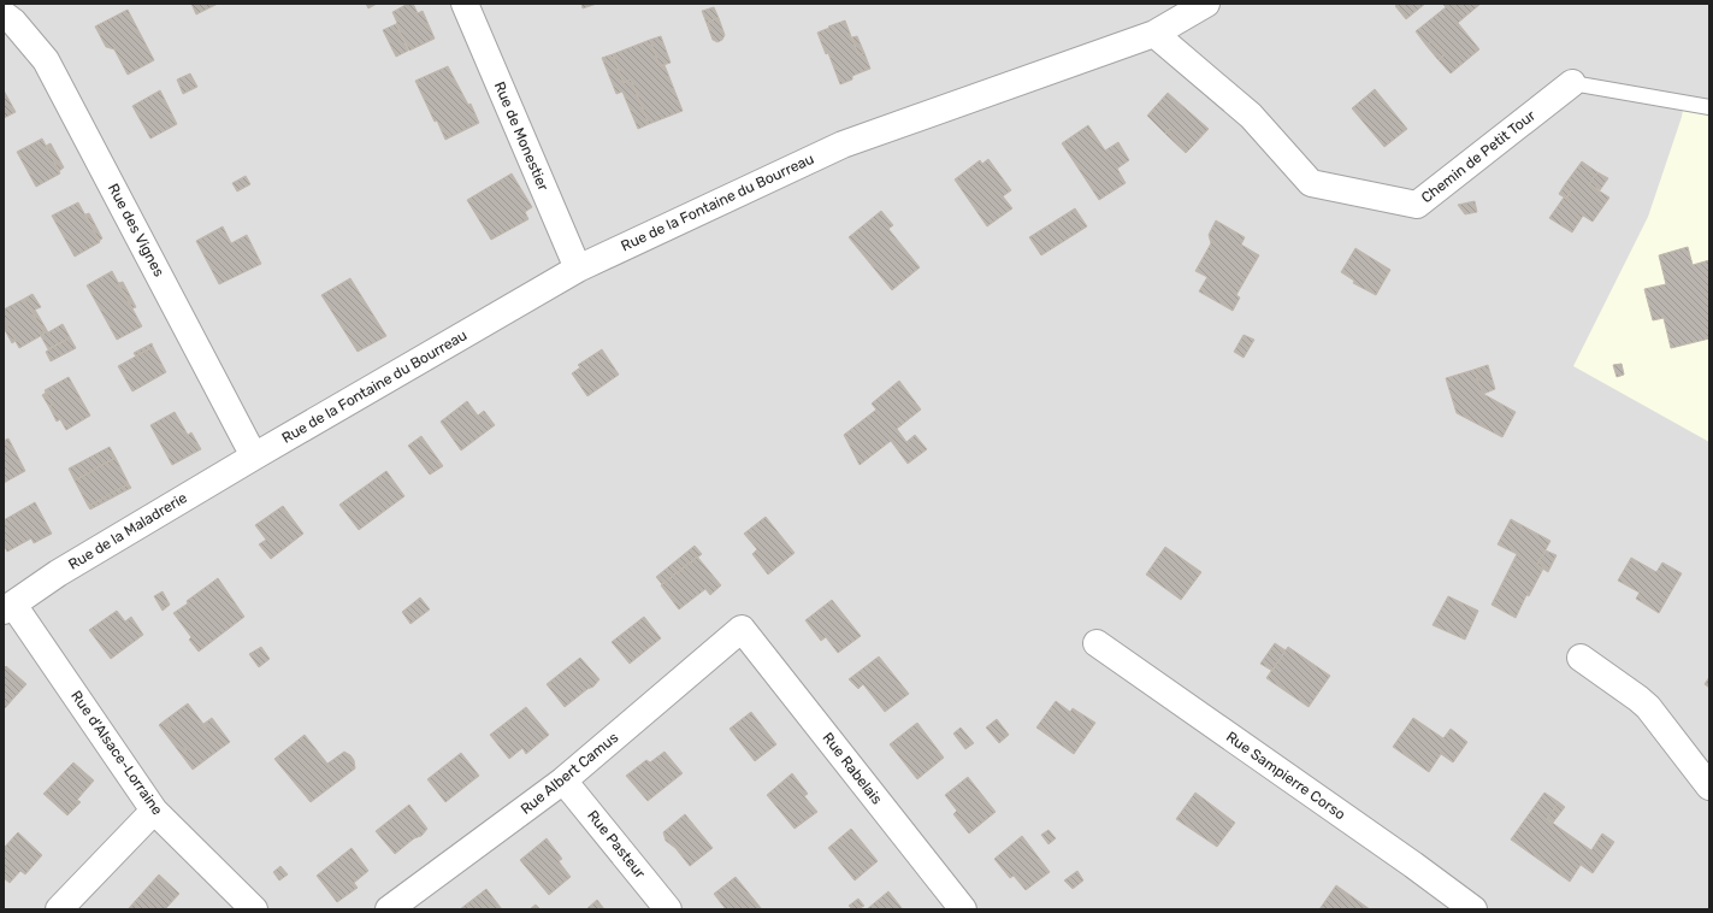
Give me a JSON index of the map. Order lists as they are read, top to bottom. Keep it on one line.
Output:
{"streets":{"street":["Rue de Monestier","Chemin de Petit Tour","Rue de la Fontaine du Bourreau","Rue des Vignes","Rue de la Maladrerie","Rue d'Alsace-Lorraine","Rue Rabelais","Rue Albert Camus","Rue Sampierre Corso","Rue Pasteur"]},"crossings":[["Rue de Monestier","Rue de la Fontaine du Bourreau"],["Chemin de Petit Tour","Rue de la Fontaine du Bourreau"],["Rue de la Fontaine du Bourreau","Rue des Vignes"],["Rue de la Fontaine du Bourreau","Rue de la Maladrerie"],["Rue des Vignes","Rue de la Maladrerie"],["Rue de la Maladrerie","Rue d'Alsace-Lorraine"],["Rue Rabelais","Rue Albert Camus"],["Rue Albert Camus","Rue Pasteur"]]}
